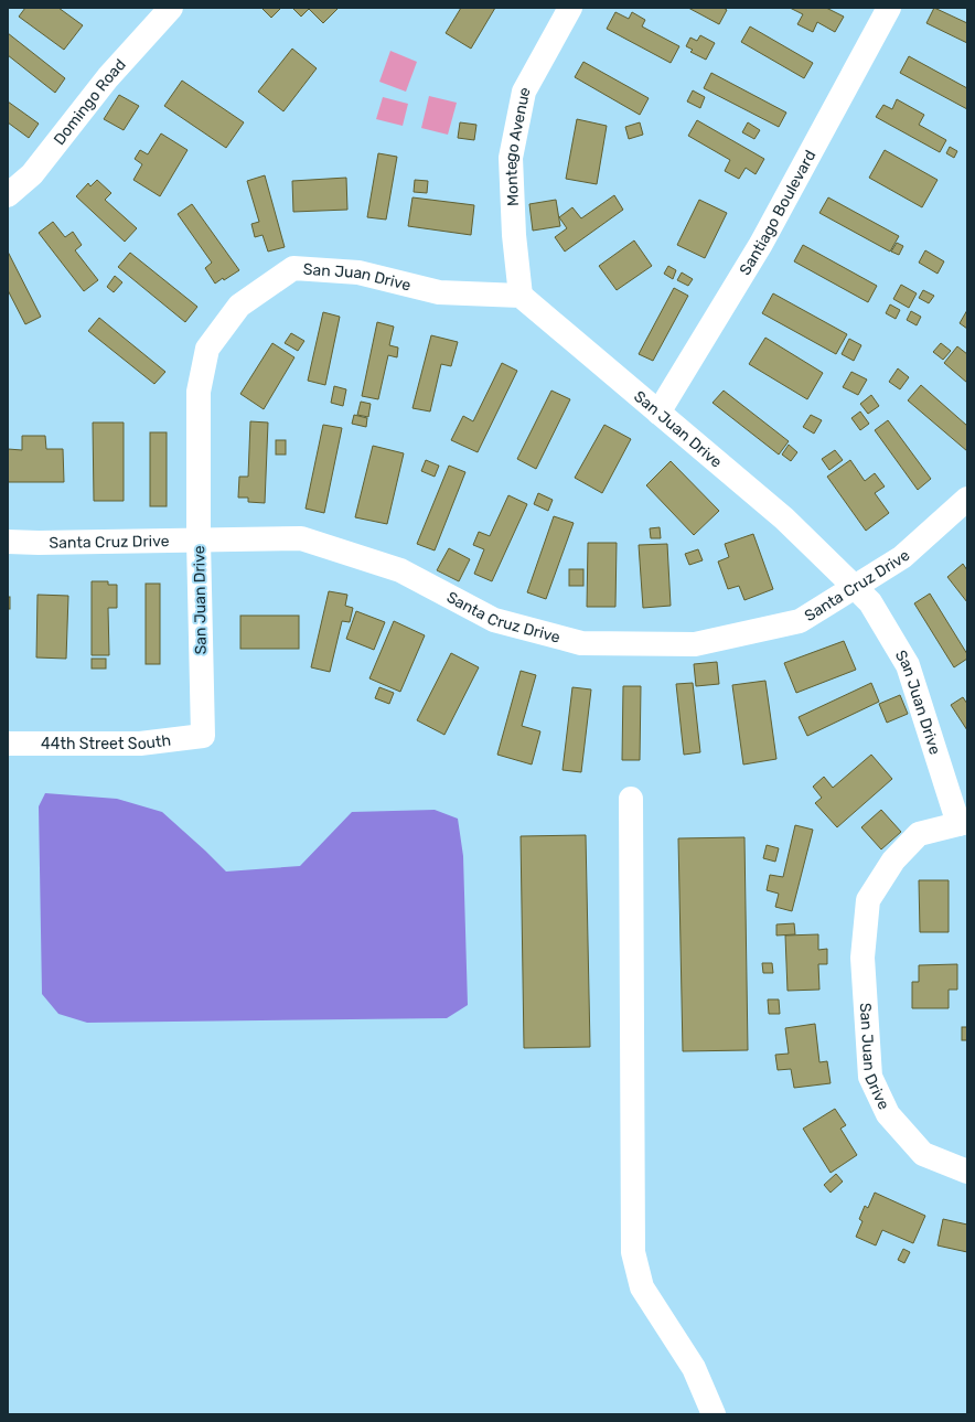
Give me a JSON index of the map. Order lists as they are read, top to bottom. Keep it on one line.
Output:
{"streets":{"street":["Domingo Road","Montego Avenue","Santiago Boulevard","San Juan Drive","Santa Cruz Drive","44th Street South"]},"crossings":[["Montego Avenue","San Juan Drive"],["Santiago Boulevard","San Juan Drive"],["San Juan Drive","Santa Cruz Drive"],["San Juan Drive","44th Street South"]]}
